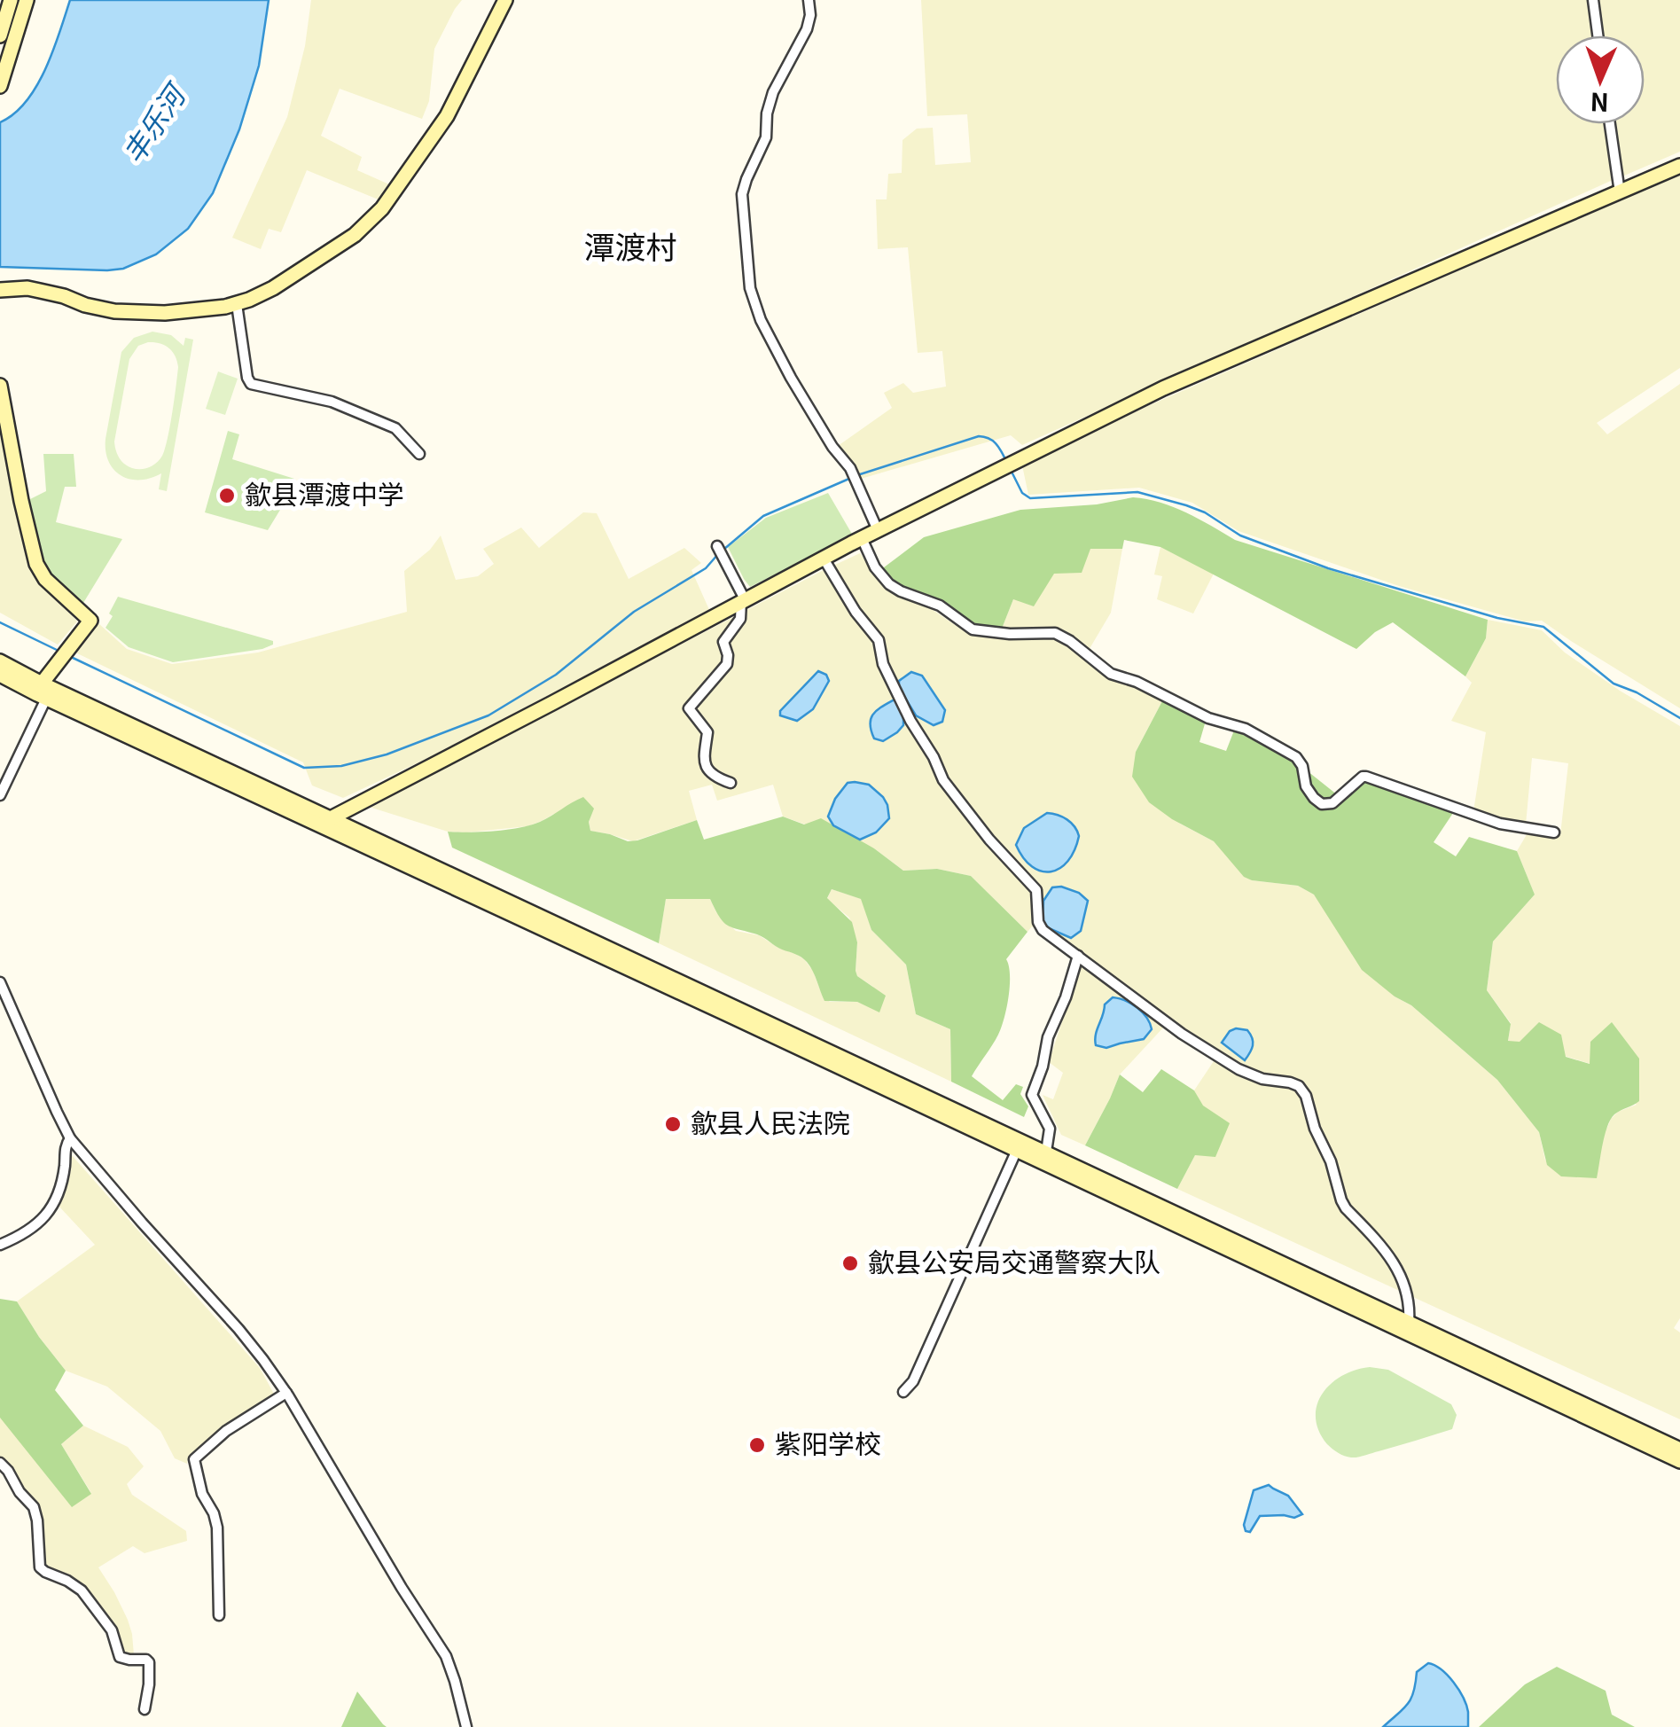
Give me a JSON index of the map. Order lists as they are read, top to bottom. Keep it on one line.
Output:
{"districts":["潭渡村"],"water":["丰乐河"],"places":["歙县潭渡中学","歙县人民法院","歙县公安局交通警察大队","紫阳学校"],"north":"bottom"}
